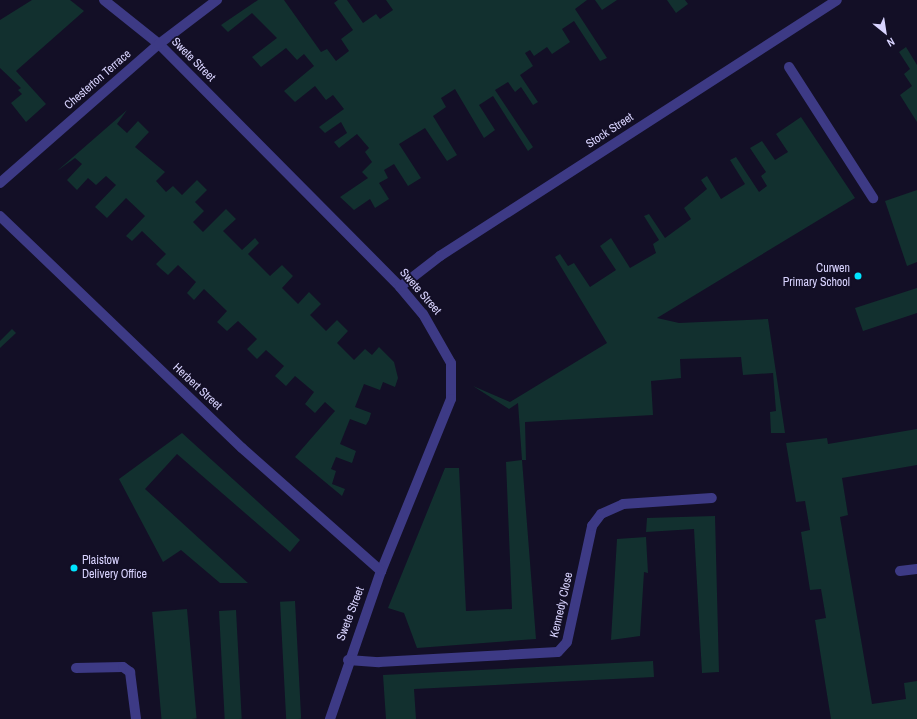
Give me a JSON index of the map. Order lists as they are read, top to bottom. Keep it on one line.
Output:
{"streets":{"street":["Swete Street","Chesterton Terrace","Stock Street","Herbert Street","Kennedy Close"]},"crossings":[["Swete Street","Chesterton Terrace"],["Swete Street","Stock Street"],["Swete Street","Herbert Street"],["Swete Street","Kennedy Close"]],"places":["Curwen Primary School","Plaistow Delivery Office"],"north":"bottom right"}
